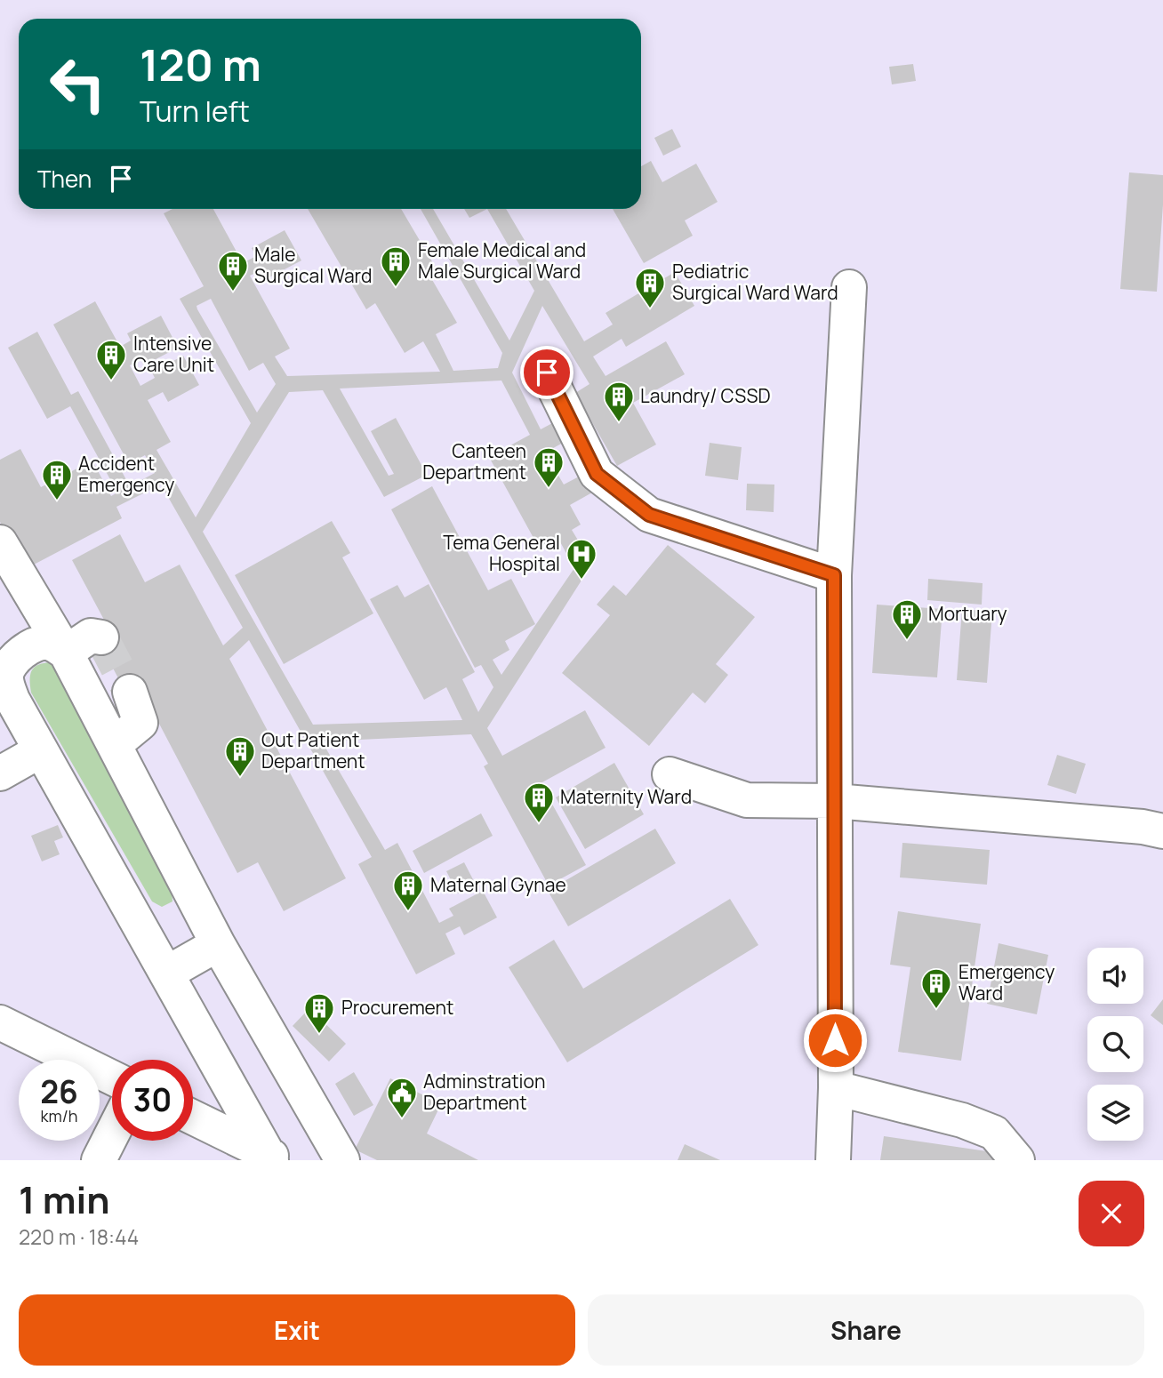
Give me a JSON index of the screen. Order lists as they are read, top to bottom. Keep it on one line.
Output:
{"places":{"building":["Female Medical and Male Surgical Ward","Male Surgical Ward","Pediatric Surgical Ward Ward","Intensive Care Unit","Laundry/ CSSD","Canteen Department","Accident Emergency","Mortuary","Out Patient Department","Maternity Ward","Maternal Gynae","Emergency Ward","Procurement"],"hospital":["Tema General Hospital"],"public building":["Adminstration Department"]},"page":{"turn":["120 m","Turn left"],"then":"Then","speed":"26 km/h","limit":"30","heading":["1 min","220 m · 18:44"],"buttons":["Exit","Share"]}}
